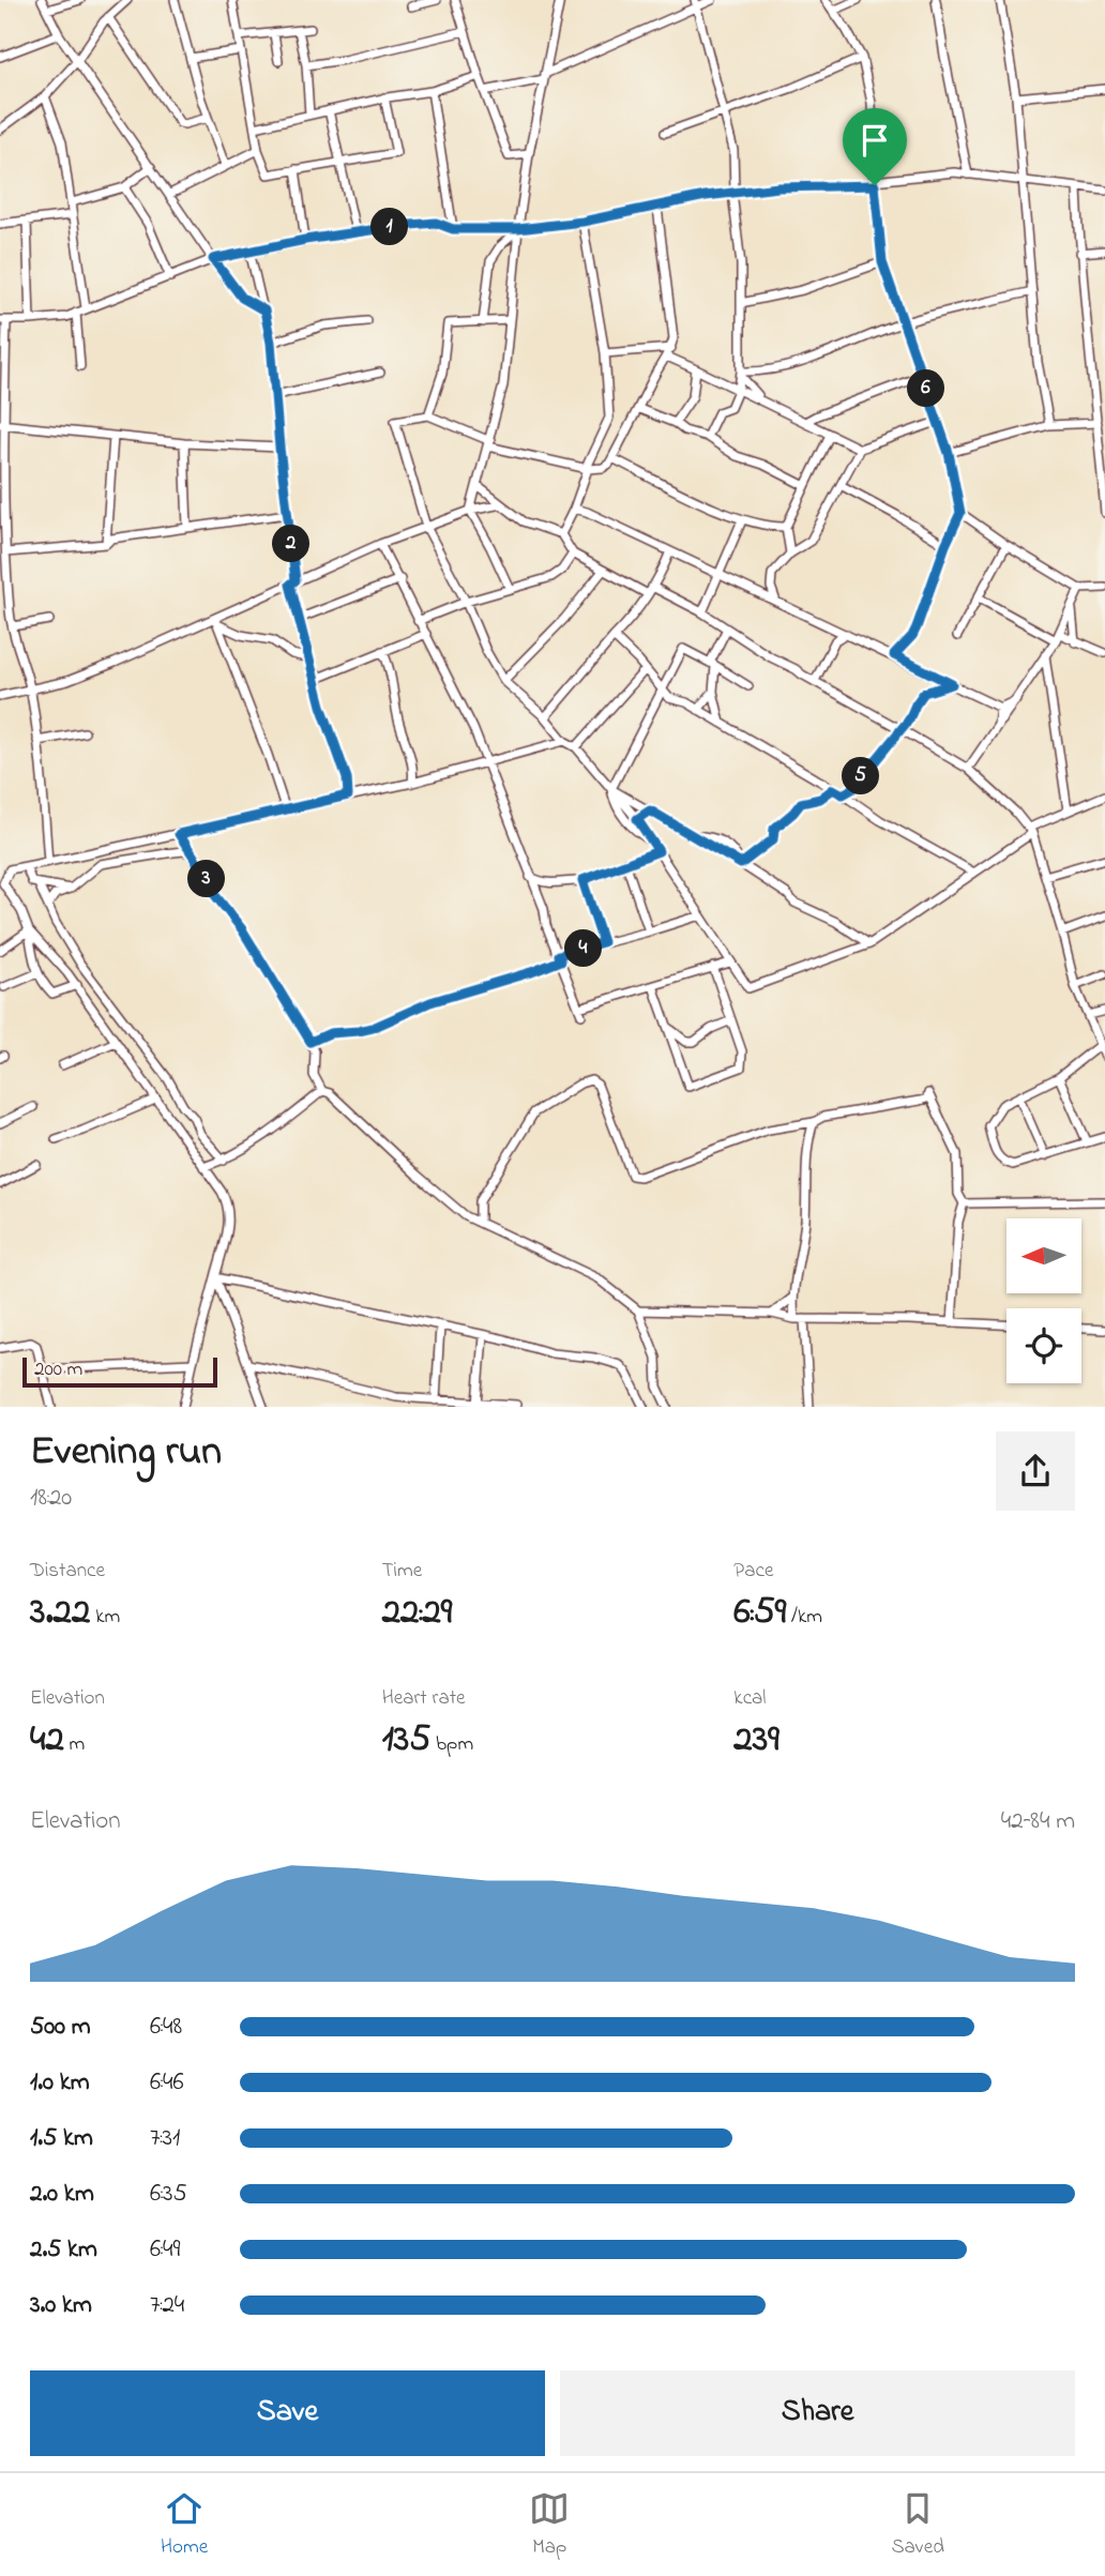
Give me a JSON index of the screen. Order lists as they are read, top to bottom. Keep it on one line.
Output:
{"scale_bar":"200 m","north":"left","page":{"pins":["1","6","2","5","3","4"],"scale":"200 m","heading":["Evening run","18:20"],"stats":[["Distance","3.22 km"],["Time","22:29"],["Pace","6:59 /km"],["Elevation","42 m"],["Heart rate","135 bpm"],["kcal","239"]],"chart":["Elevation","42–84 m"],"list":[{"name":"500 m","note":"6:48"},{"name":"1.0 km","note":"6:46"},{"name":"1.5 km","note":"7:31"},{"name":"2.0 km","note":"6:35"},{"name":"2.5 km","note":"6:49"},{"name":"3.0 km","note":"7:24"}],"buttons":["Save","Share"],"tabs":["Home","Map","Saved"]}}
